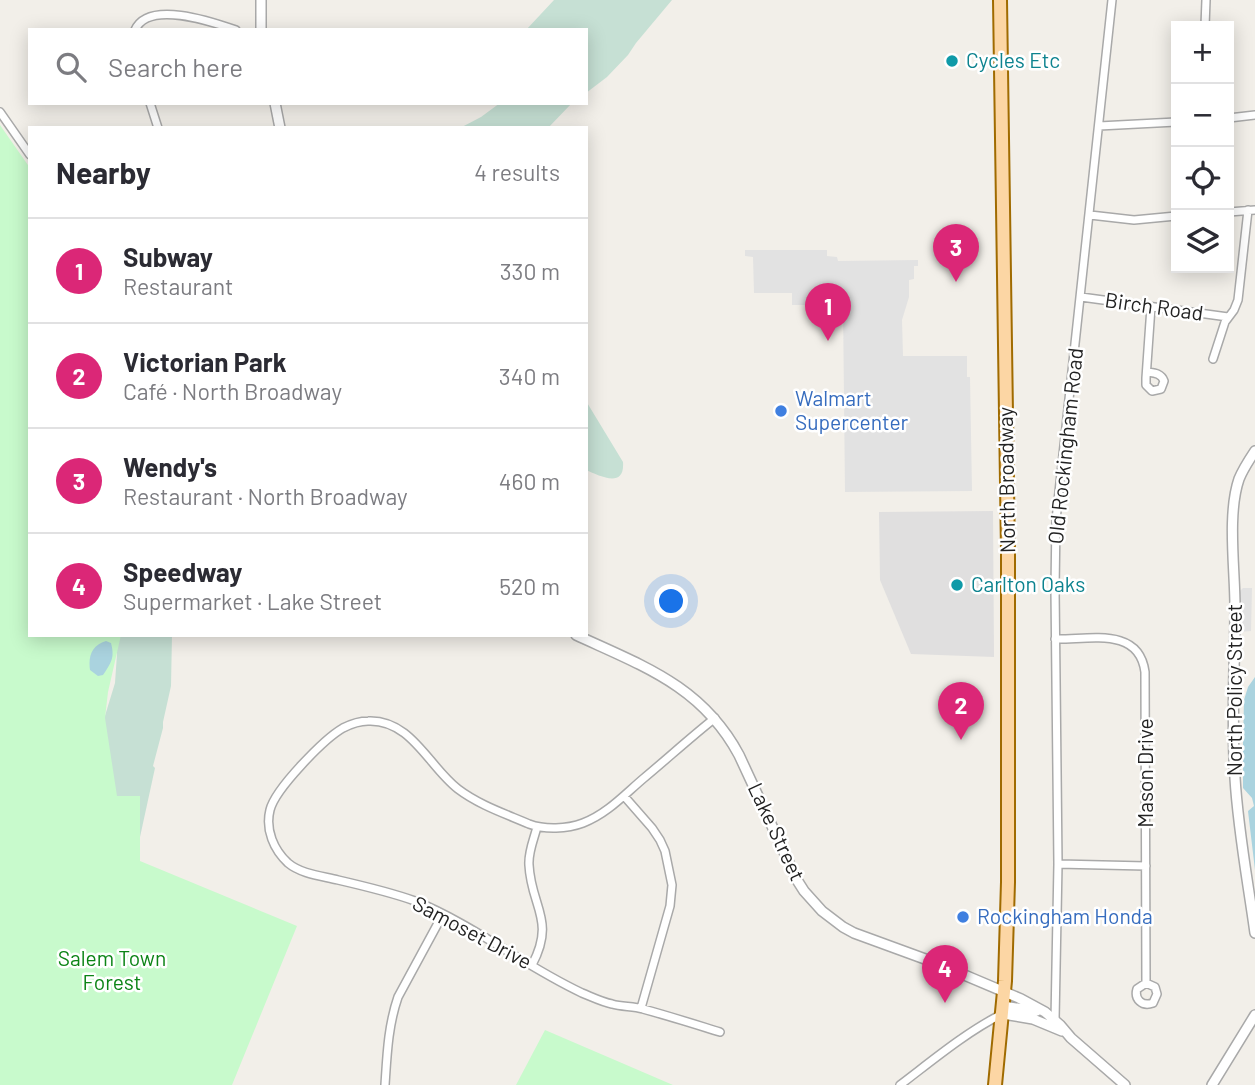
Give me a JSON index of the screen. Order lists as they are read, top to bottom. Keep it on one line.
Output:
{"streets":{"main road":["North Broadway"],"street":["Birch Road","Old Rockingham Road","North Policy Street","Mason Drive","Lake Street","Samoset Drive"]},"crossings":[["Birch Road","Old Rockingham Road"],["Old Rockingham Road","Mason Drive"],["North Broadway","Lake Street"],["Lake Street","Samoset Drive"]],"parks":["Salem Town Forest"],"places":["Cycles Etc","Walmart Supercenter","Carlton Oaks","Rockingham Honda"],"page":{"map_buttons":["+","−"],"search":"Search here","heading":["Nearby","4 results"],"list":[{"mark":"1","name":"Subway","note":"Restaurant","value":"330 m"},{"mark":"2","name":"Victorian Park","note":"Café · North Broadway","value":"340 m"},{"mark":"3","name":"Wendy's","note":"Restaurant · North Broadway","value":"460 m"},{"mark":"4","name":"Speedway","note":"Supermarket · Lake Street","value":"520 m"}],"pins":["3","1","2","4"]}}
